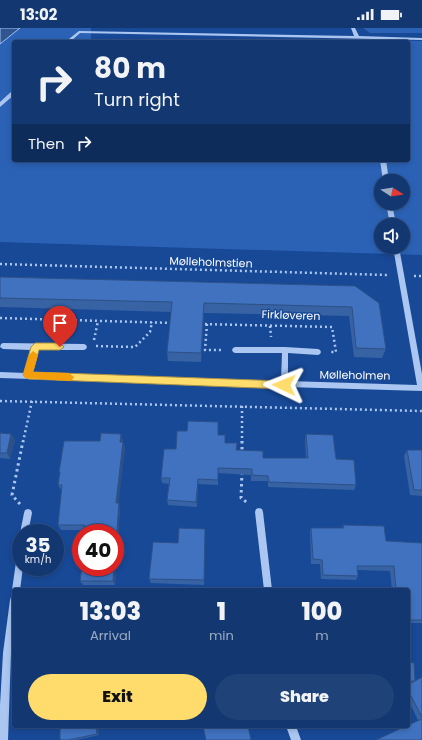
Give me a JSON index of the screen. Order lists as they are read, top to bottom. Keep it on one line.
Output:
{"streets":{"street":["Mølleholmen"],"path":["Mølleholmstien","Firkløveren"]},"north":"right","page":{"status":"13:02","turn":["80 m","Turn right"],"then":"Then","speed":"35 km/h","limit":"40","eta":["13:03","Arrival","1","min","100","m"],"buttons":["Exit","Share"]}}
